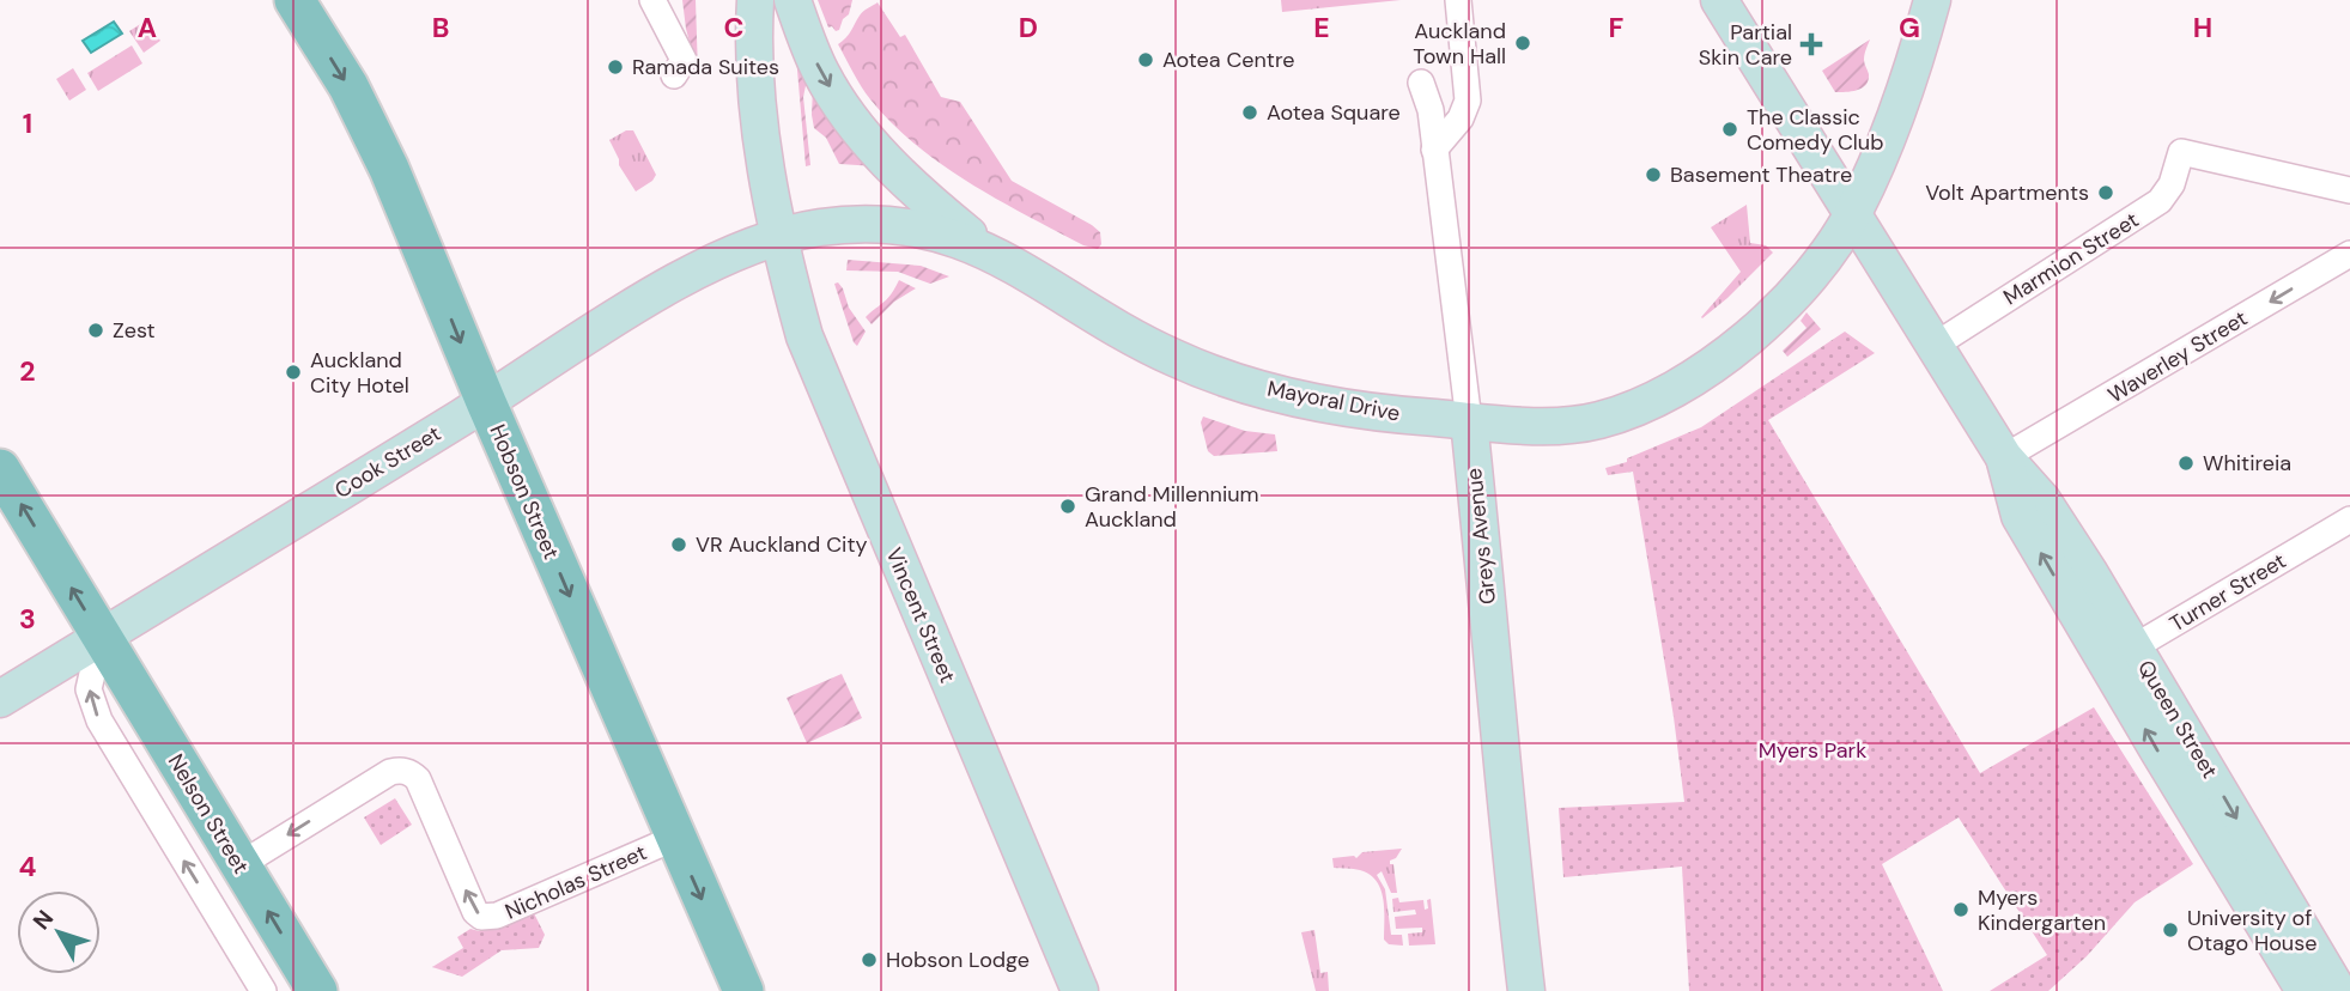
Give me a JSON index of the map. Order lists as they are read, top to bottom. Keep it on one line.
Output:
{"streets":{"main road":["Mayoral Drive","Cook Street","Hobson Street","Greys Avenue","Vincent Street","Queen Street","Nelson Street"],"street":["Marmion Street","Waverley Street","Turner Street","Nicholas Street"]},"crossings":[["Marmion Street","Queen Street"],["Waverley Street","Queen Street"],["Mayoral Drive","Cook Street"],["Mayoral Drive","Greys Avenue"],["Mayoral Drive","Vincent Street"],["Mayoral Drive","Queen Street"],["Cook Street","Hobson Street"],["Cook Street","Vincent Street"],["Cook Street","Nelson Street"],["Hobson Street","Nicholas Street"],["Turner Street","Queen Street"],["Nelson Street","Nicholas Street"]],"one_way":["Waverley Street","Hobson Street","Nelson Street"],"parks":["Myers Park"],"places":{"other":["Auckland Town Hall","Aotea Centre","Ramada Suites","Aotea Square","The Classic Comedy Club","Basement Theatre","Volt Apartments","Zest","Auckland City Hotel","Whitireia","Grand Millennium Auckland","VR Auckland City","Myers Kindergarten","University of Otago House","Hobson Lodge"],"health":["Partial Skin Care"]},"north":"top left","grid":{"columns":["A","B","C","D","E","F","G","H"],"rows":["1","2","3","4"]}}
